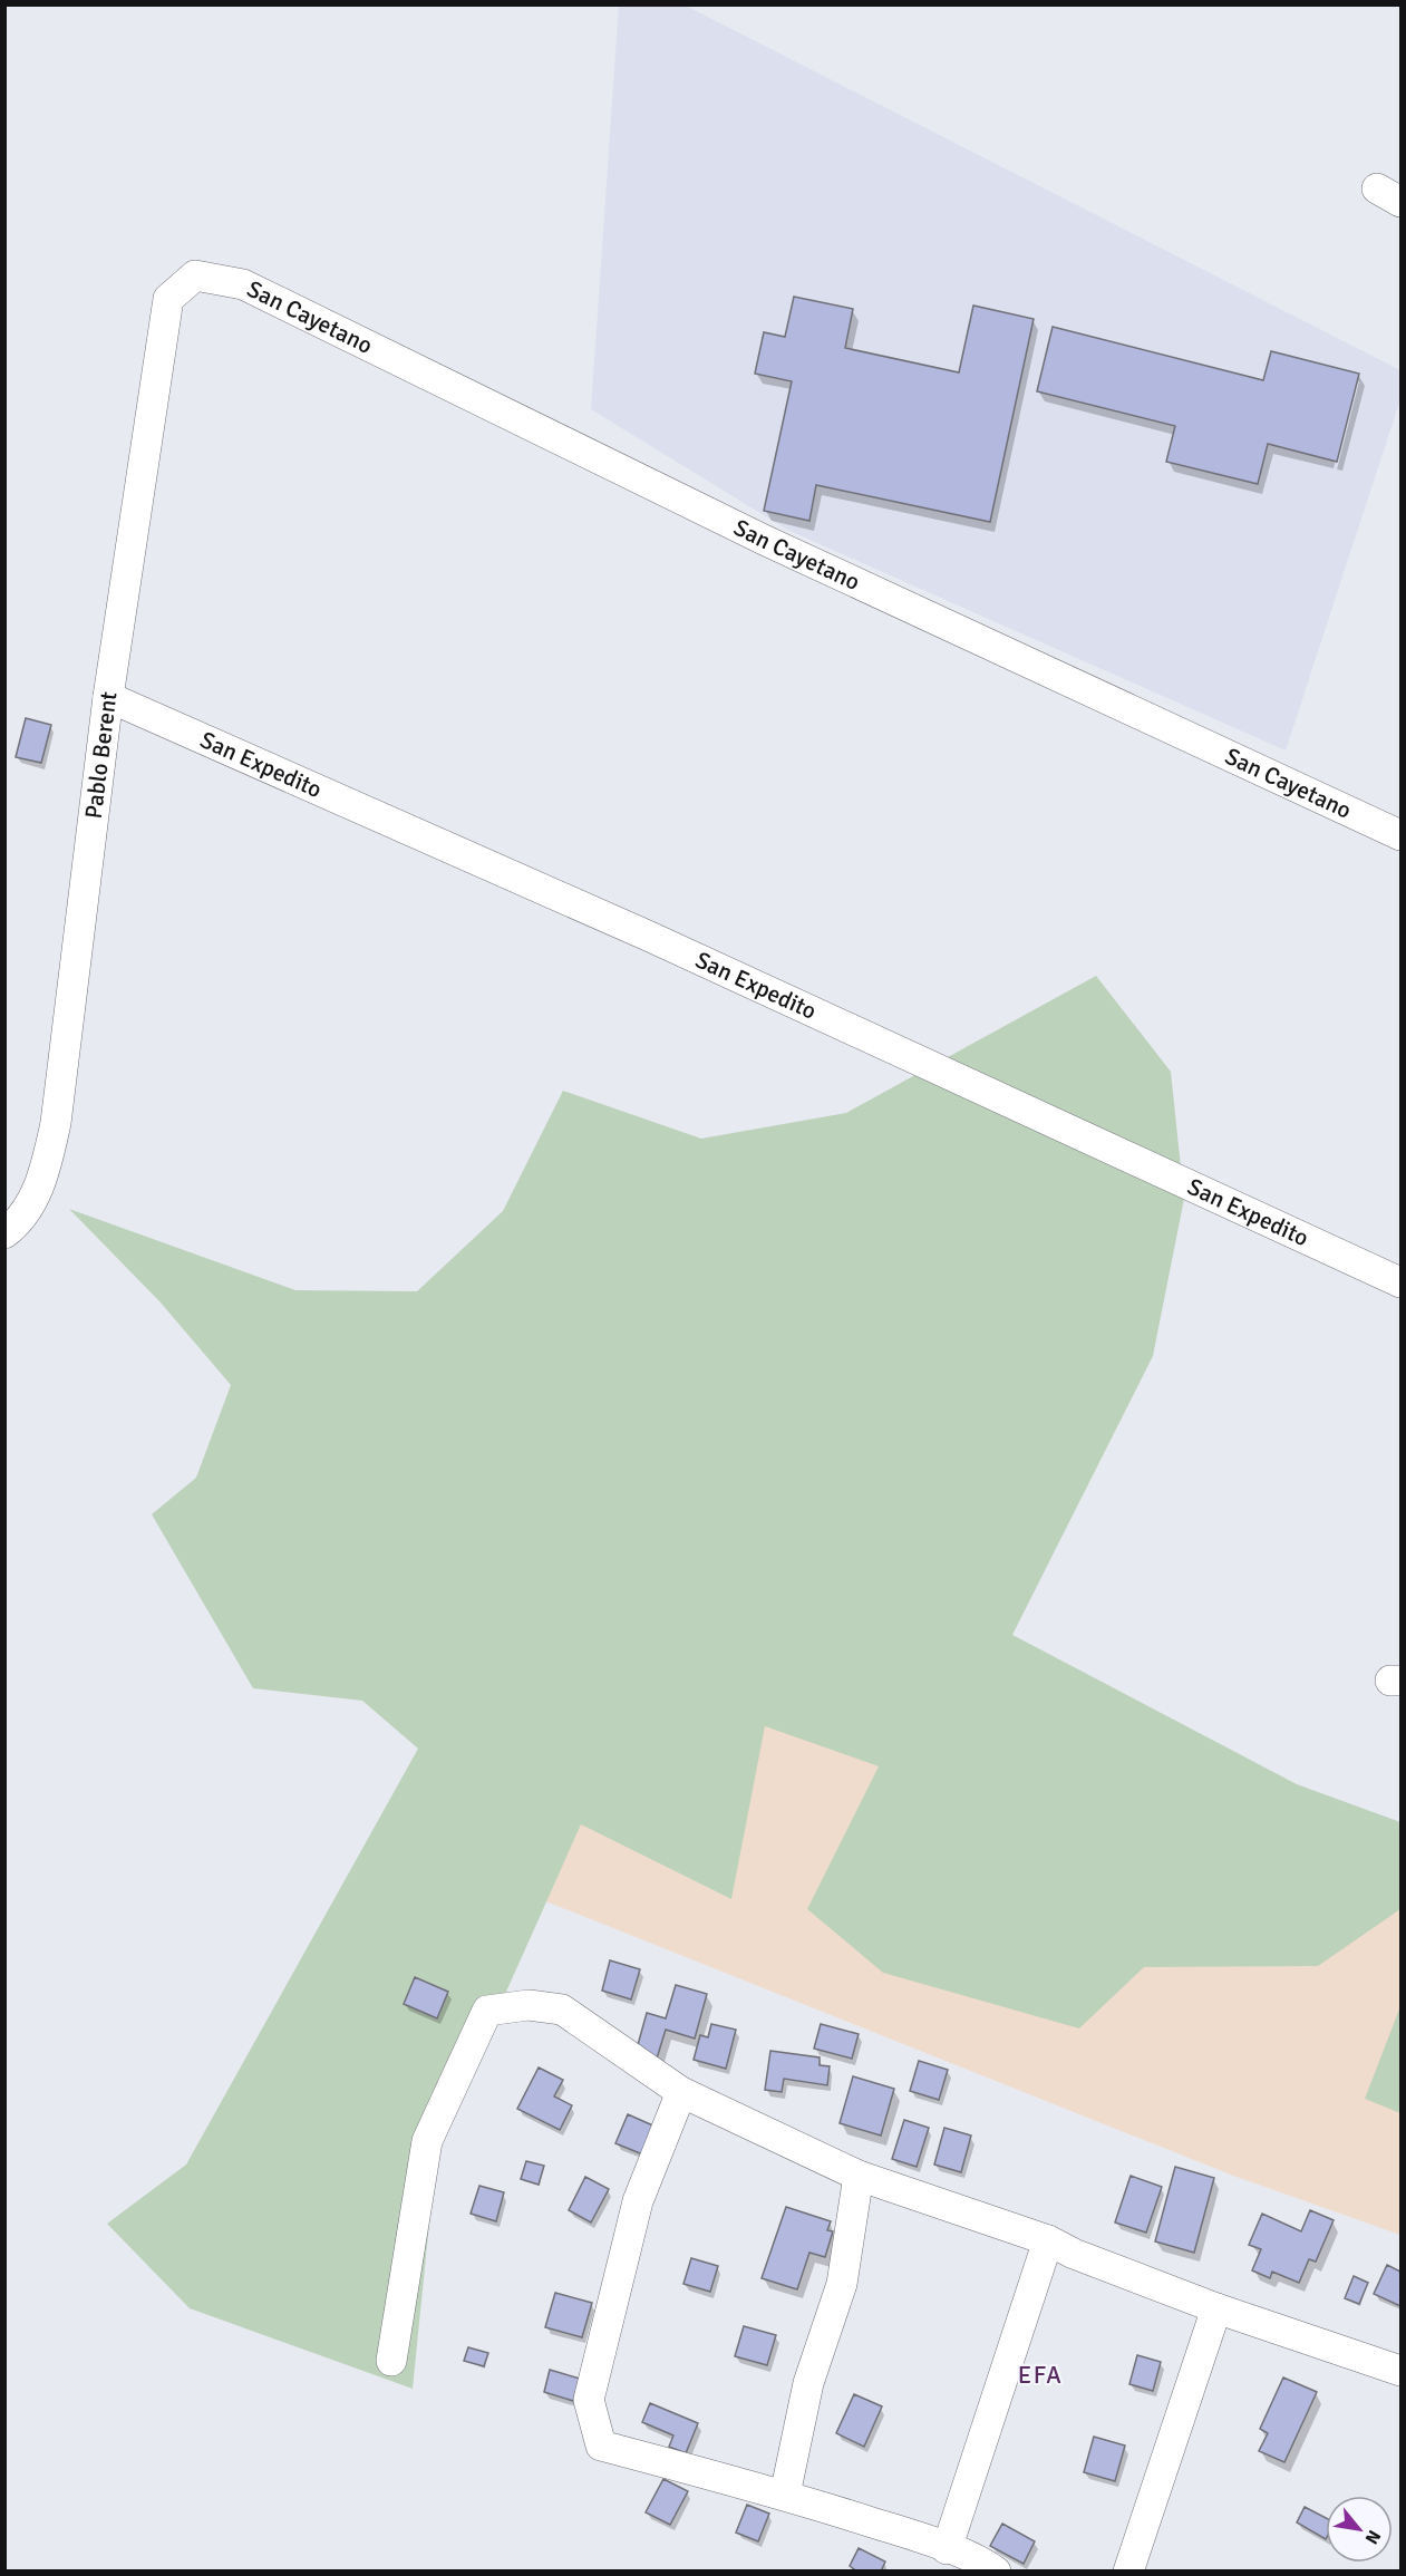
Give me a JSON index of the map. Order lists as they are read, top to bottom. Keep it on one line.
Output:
{"streets":{"street":["San Cayetano","Pablo Berent","San Expedito"]},"crossings":[["San Cayetano","Pablo Berent"],["Pablo Berent","San Expedito"]],"districts":["EFA"],"north":"bottom right"}
